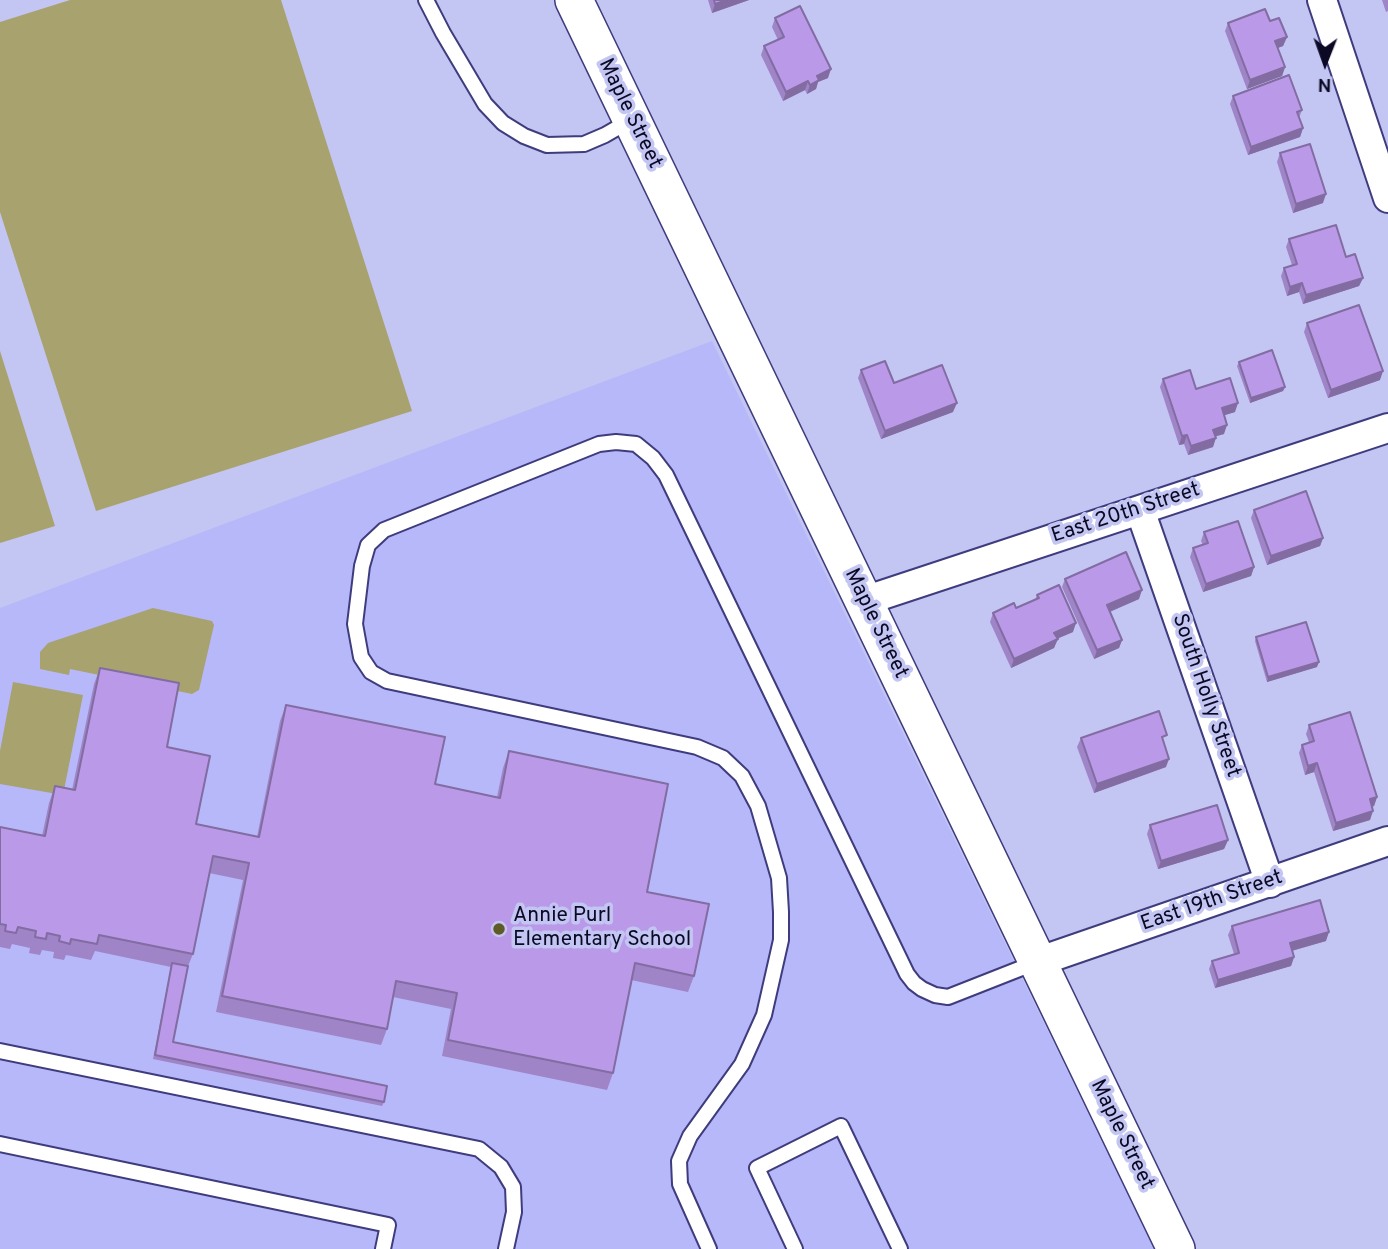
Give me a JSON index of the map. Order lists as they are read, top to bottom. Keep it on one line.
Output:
{"streets":{"street":["Maple Street","East 20th Street","South Holly Street","East 19th Street"]},"crossings":[["Maple Street","East 20th Street"],["Maple Street","East 19th Street"],["East 20th Street","South Holly Street"],["South Holly Street","East 19th Street"]],"places":["Annie Purl Elementary School"],"north":"bottom"}
